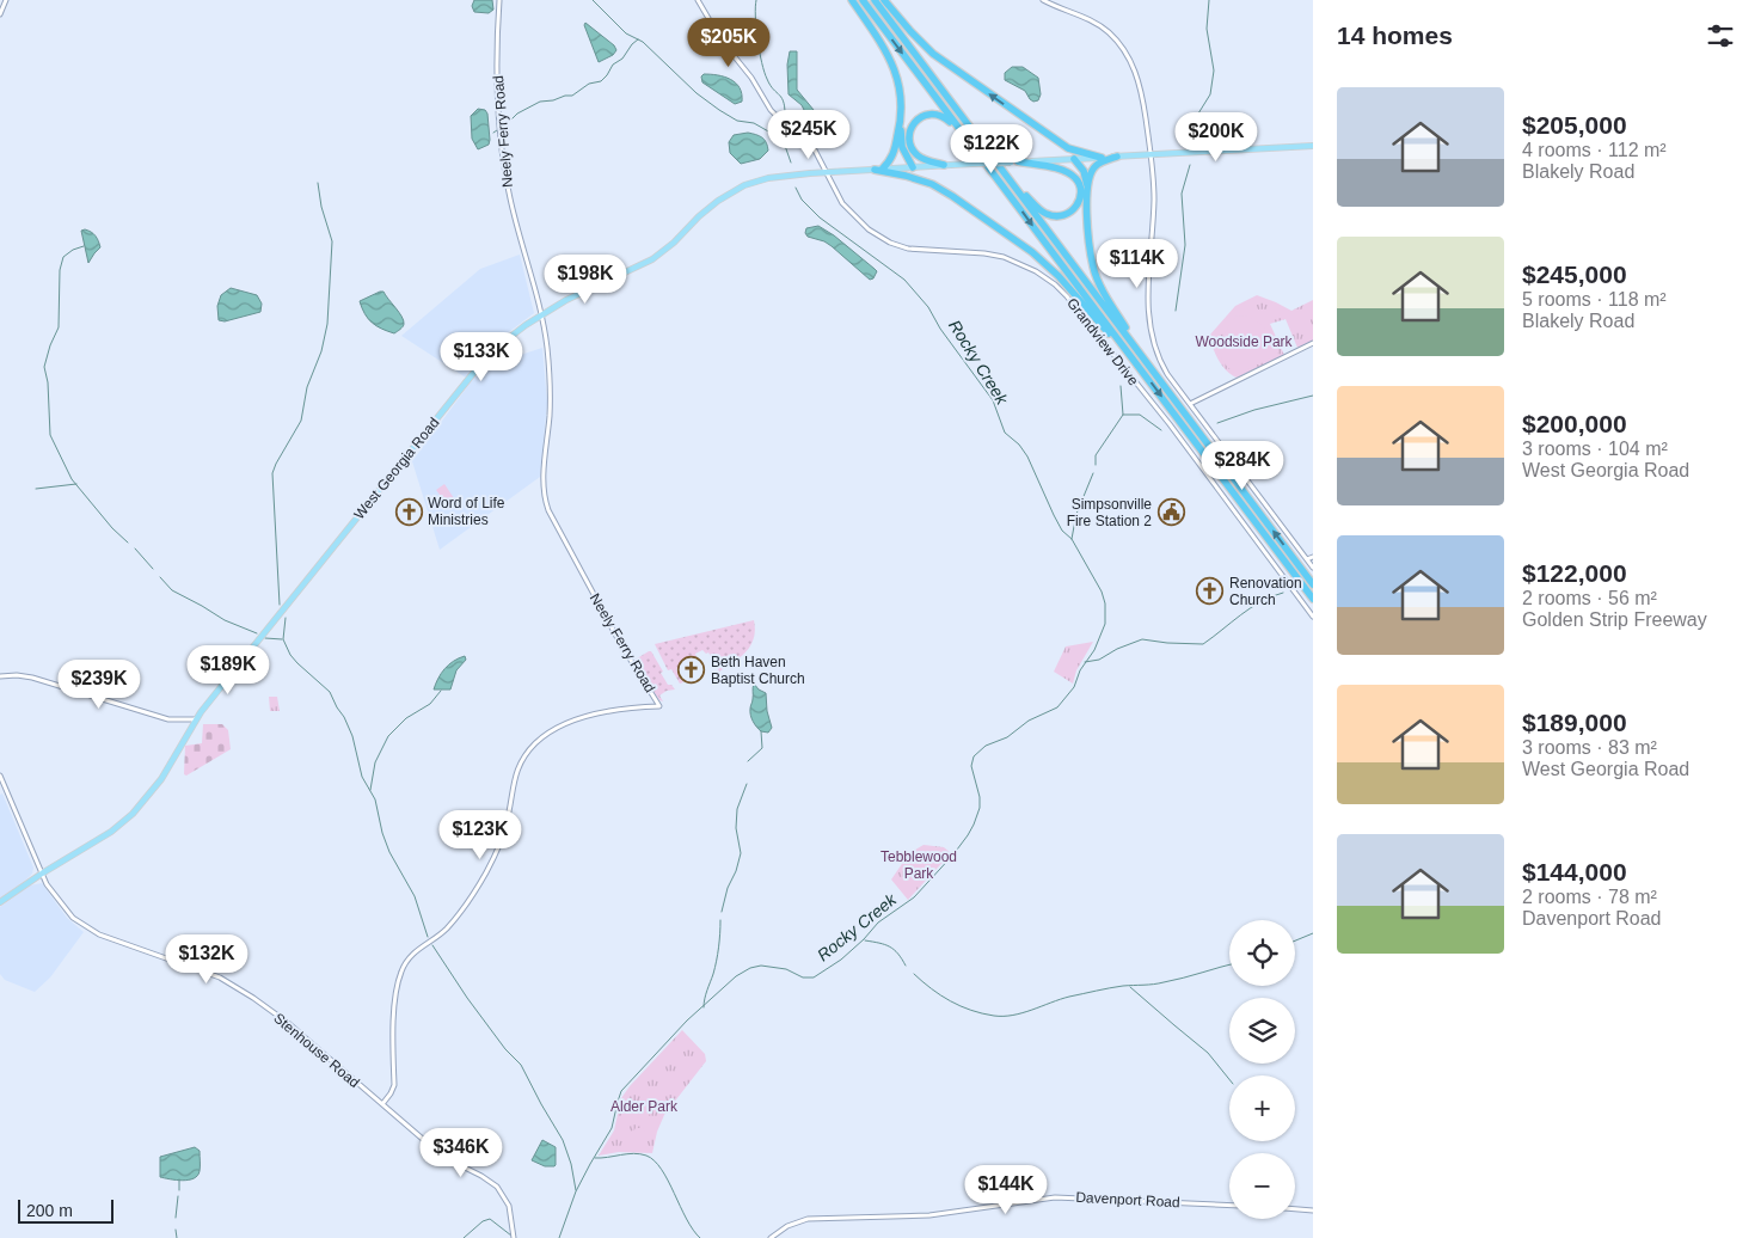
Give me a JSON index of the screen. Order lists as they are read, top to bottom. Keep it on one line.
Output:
{"streets":{"main road":["West Georgia Road"],"street":["Neely Ferry Road","Grandview Drive","Stenhouse Road","Davenport Road"]},"crossings":[["Neely Ferry Road","West Georgia Road"],["Neely Ferry Road","Stenhouse Road"],["Grandview Drive","West Georgia Road"],["West Georgia Road","Stenhouse Road"]],"water":["Rocky Creek"],"parks":["Woodside Park","Tebblewood Park","Alder Park"],"places":{"church":["Word of Life Ministries","Renovation Church","Beth Haven Baptist Church"],"public building":["Simpsonville Fire Station 2"]},"scale_bar":"200 m","page":{"heading":"14 homes","price":["$205K","$245K","$200K","$122K","$114K","$198K","$133K","$284K","$189K","$239K","$123K","$132K","$346K","$144K"],"list":[{"name":"$205,000","note":"4 rooms · 112 m² · Blakely Road"},{"name":"$245,000","note":"5 rooms · 118 m² · Blakely Road"},{"name":"$200,000","note":"3 rooms · 104 m² · West Georgia Road"},{"name":"$122,000","note":"2 rooms · 56 m² · Golden Strip Freeway"},{"name":"$189,000","note":"3 rooms · 83 m² · West Georgia Road"},{"name":"$144,000","note":"2 rooms · 78 m² · Davenport Road"}],"map_buttons":["+","−"],"scale":"200 m"}}
